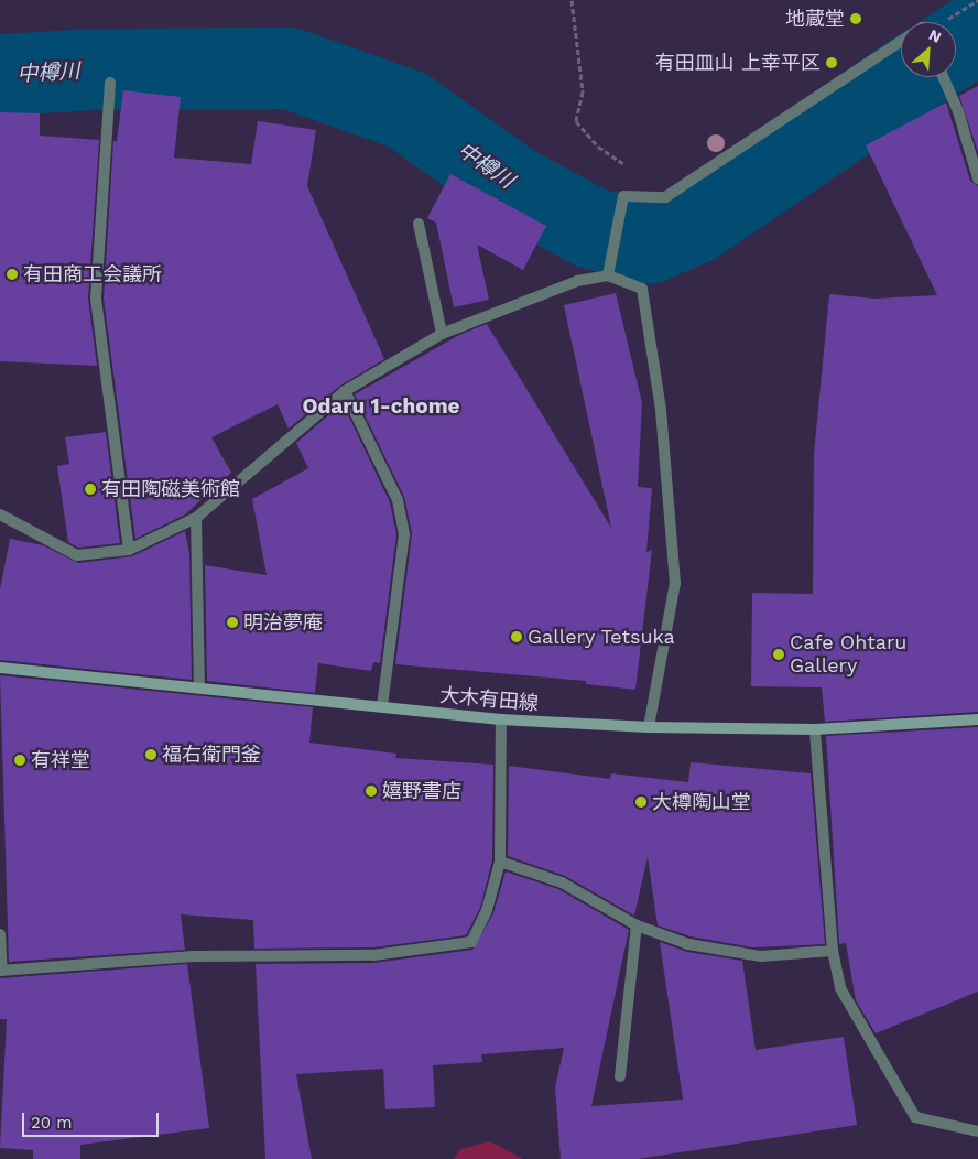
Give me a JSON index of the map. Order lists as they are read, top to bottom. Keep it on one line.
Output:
{"streets":{"main road":["大木有田線"]},"districts":["Odaru 1-chome"],"water":["中樽川"],"places":["地蔵堂","有田皿山 上幸平区","有田商工会議所","有田陶磁美術館","明治夢庵","Gallery Tetsuka","Cafe Ohtaru Gallery","福右衛門釜","有祥堂","嬉野書店","大樽陶山堂"],"scale_bar":"20 m","north":"top right"}
